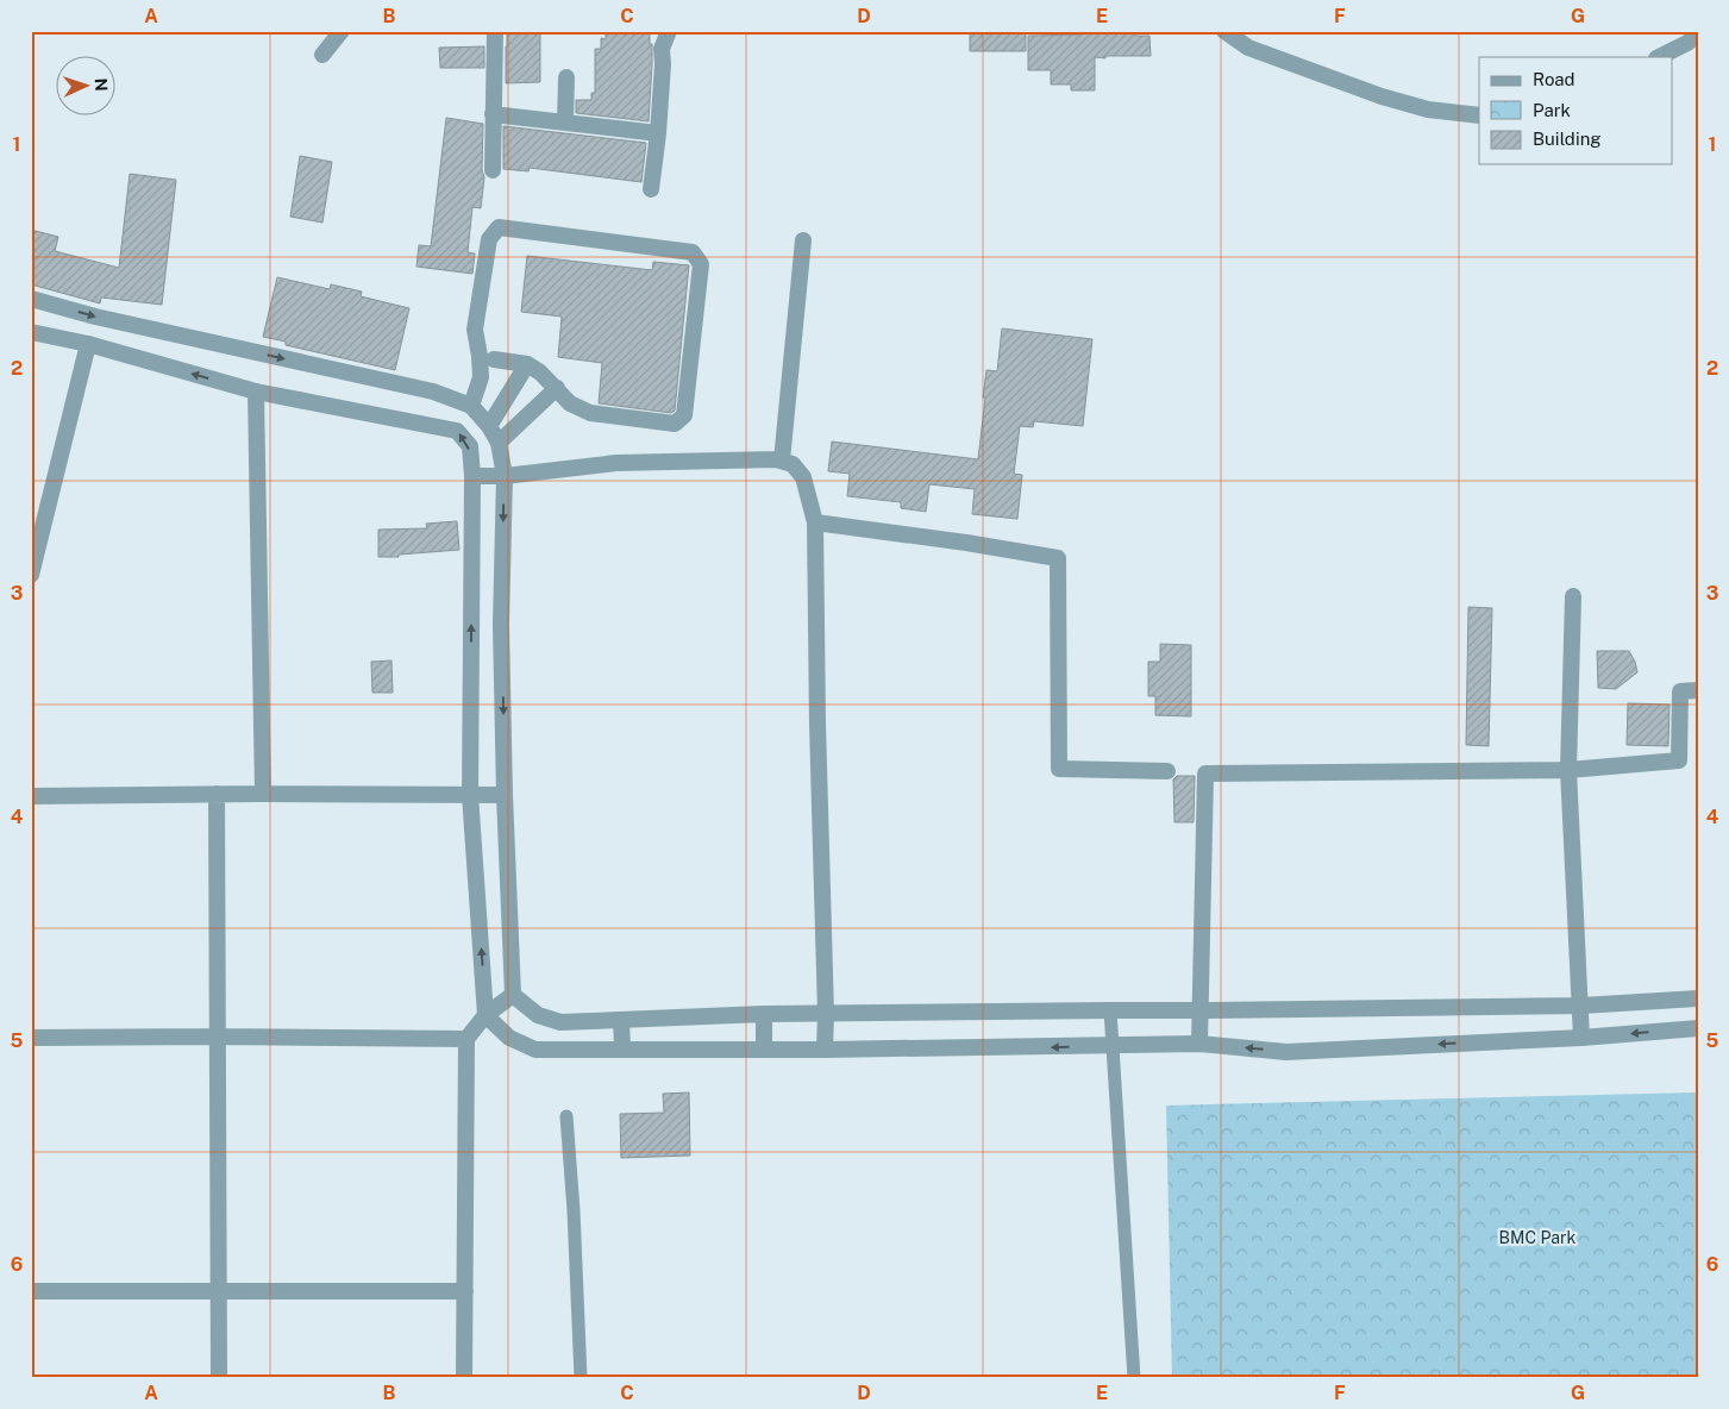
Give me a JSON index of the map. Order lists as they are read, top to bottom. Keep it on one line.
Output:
{"parks":["BMC Park"],"legend":["Road","Park","Building"],"north":"right","grid":{"columns":["A","B","C","D","E","F","G"],"rows":["1","2","3","4","5","6"]}}
